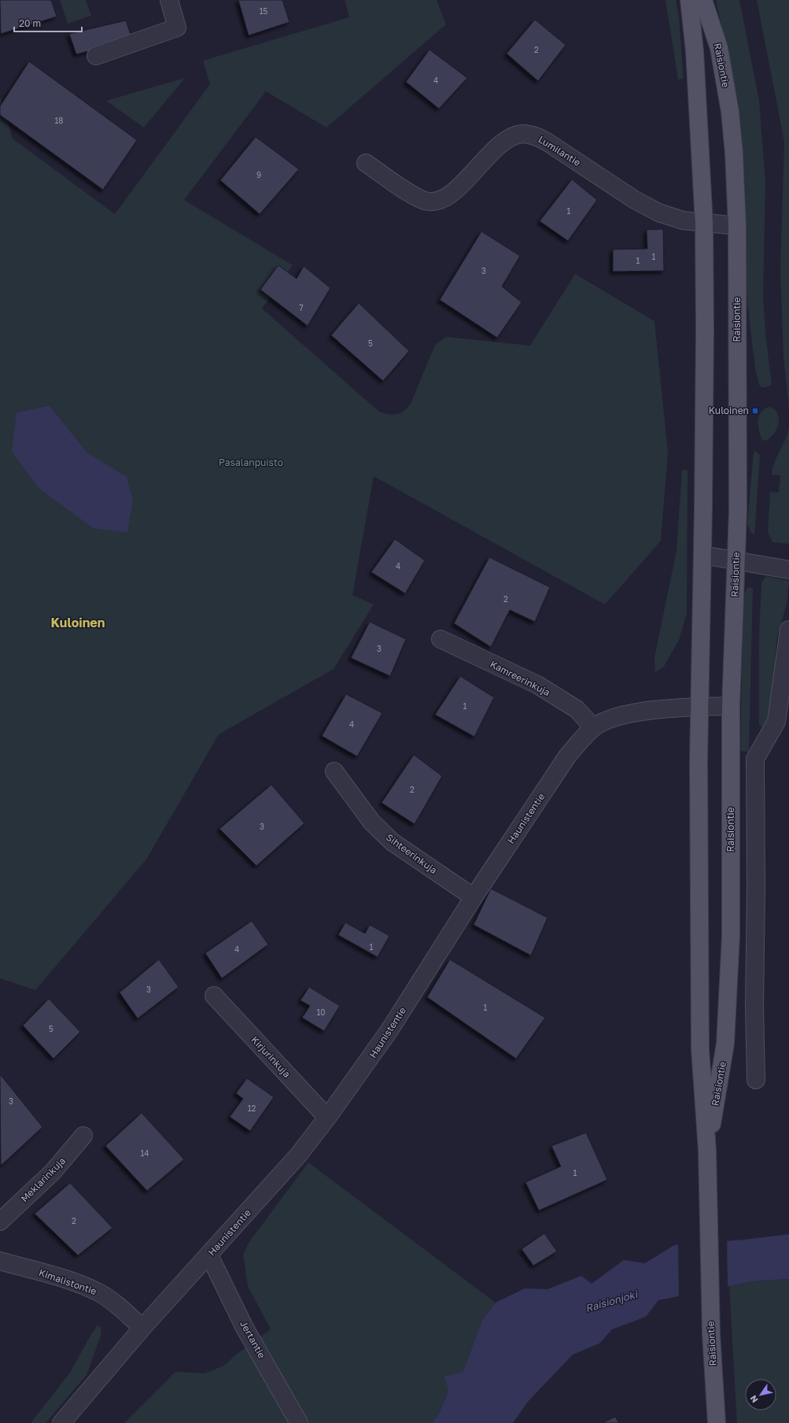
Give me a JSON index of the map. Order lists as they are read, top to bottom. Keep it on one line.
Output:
{"streets":{"main road":["Raisiontie"],"street":["Lumilantie","Kamreerinkuja","Haunistentie","Sihteerinkuja","Kirjurinkuja","Meklarinkuja","Kimalistontie","Jertantie"]},"crossings":[["Raisiontie","Lumilantie"],["Raisiontie","Haunistentie"],["Kamreerinkuja","Haunistentie"],["Haunistentie","Sihteerinkuja"],["Haunistentie","Kirjurinkuja"],["Haunistentie","Kimalistontie"],["Haunistentie","Jertantie"]],"districts":["Kuloinen"],"water":["Raisionjoki"],"parks":["Pasalanpuisto"],"places":{"transit":["Kuloinen"]},"house_numbers":["15","2","4","18","9","1","1","1","3","7","5","4","2","3","1","4","2","3","1","4","3","1","10","5","3","12","14","1","2"],"scale_bar":"20 m","north":"bottom left"}
